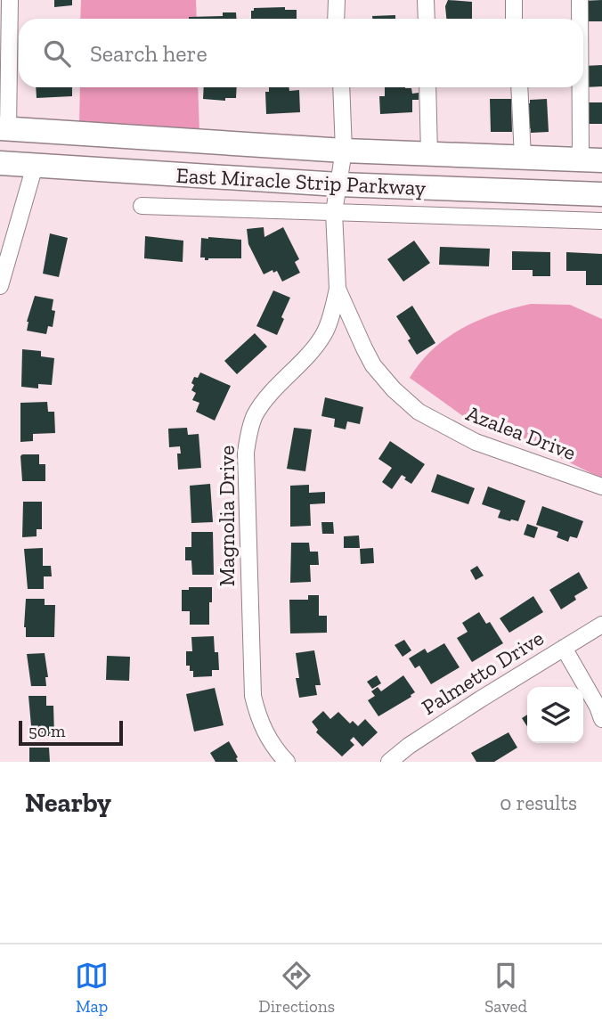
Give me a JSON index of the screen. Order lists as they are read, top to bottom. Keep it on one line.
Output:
{"streets":{"highway":["East Miracle Strip Parkway"],"street":["Azalea Drive","Magnolia Drive","Palmetto Drive"]},"crossings":[["East Miracle Strip Parkway","Azalea Drive"],["Azalea Drive","Magnolia Drive"]],"scale_bar":"50 m","page":{"search":"Search here","scale":"50 m","heading":["Nearby","0 results"],"nav":["Map","Directions","Saved"]}}
